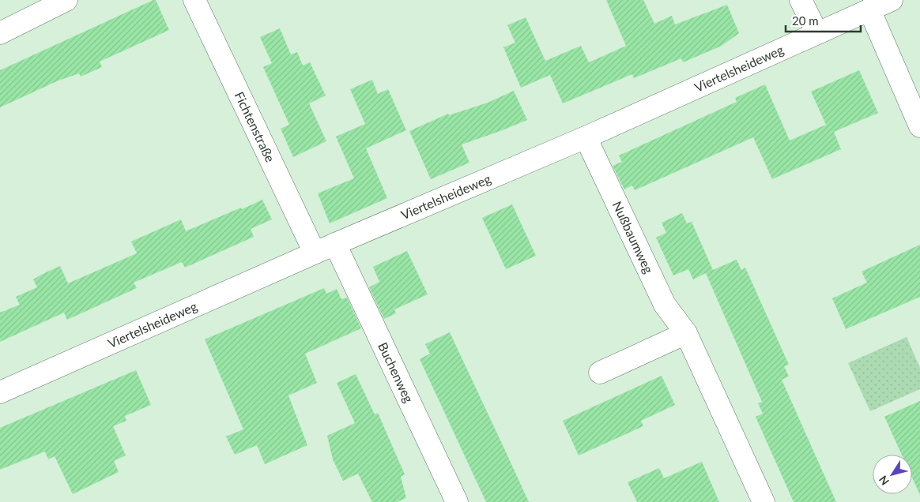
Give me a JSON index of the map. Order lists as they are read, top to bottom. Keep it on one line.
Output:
{"streets":{"street":["Viertelsheideweg","Fichtenstraße","Nußbaumweg","Buchenweg"]},"crossings":[["Viertelsheideweg","Fichtenstraße"],["Viertelsheideweg","Nußbaumweg"],["Viertelsheideweg","Buchenweg"]],"scale_bar":"20 m","north":"bottom left"}
